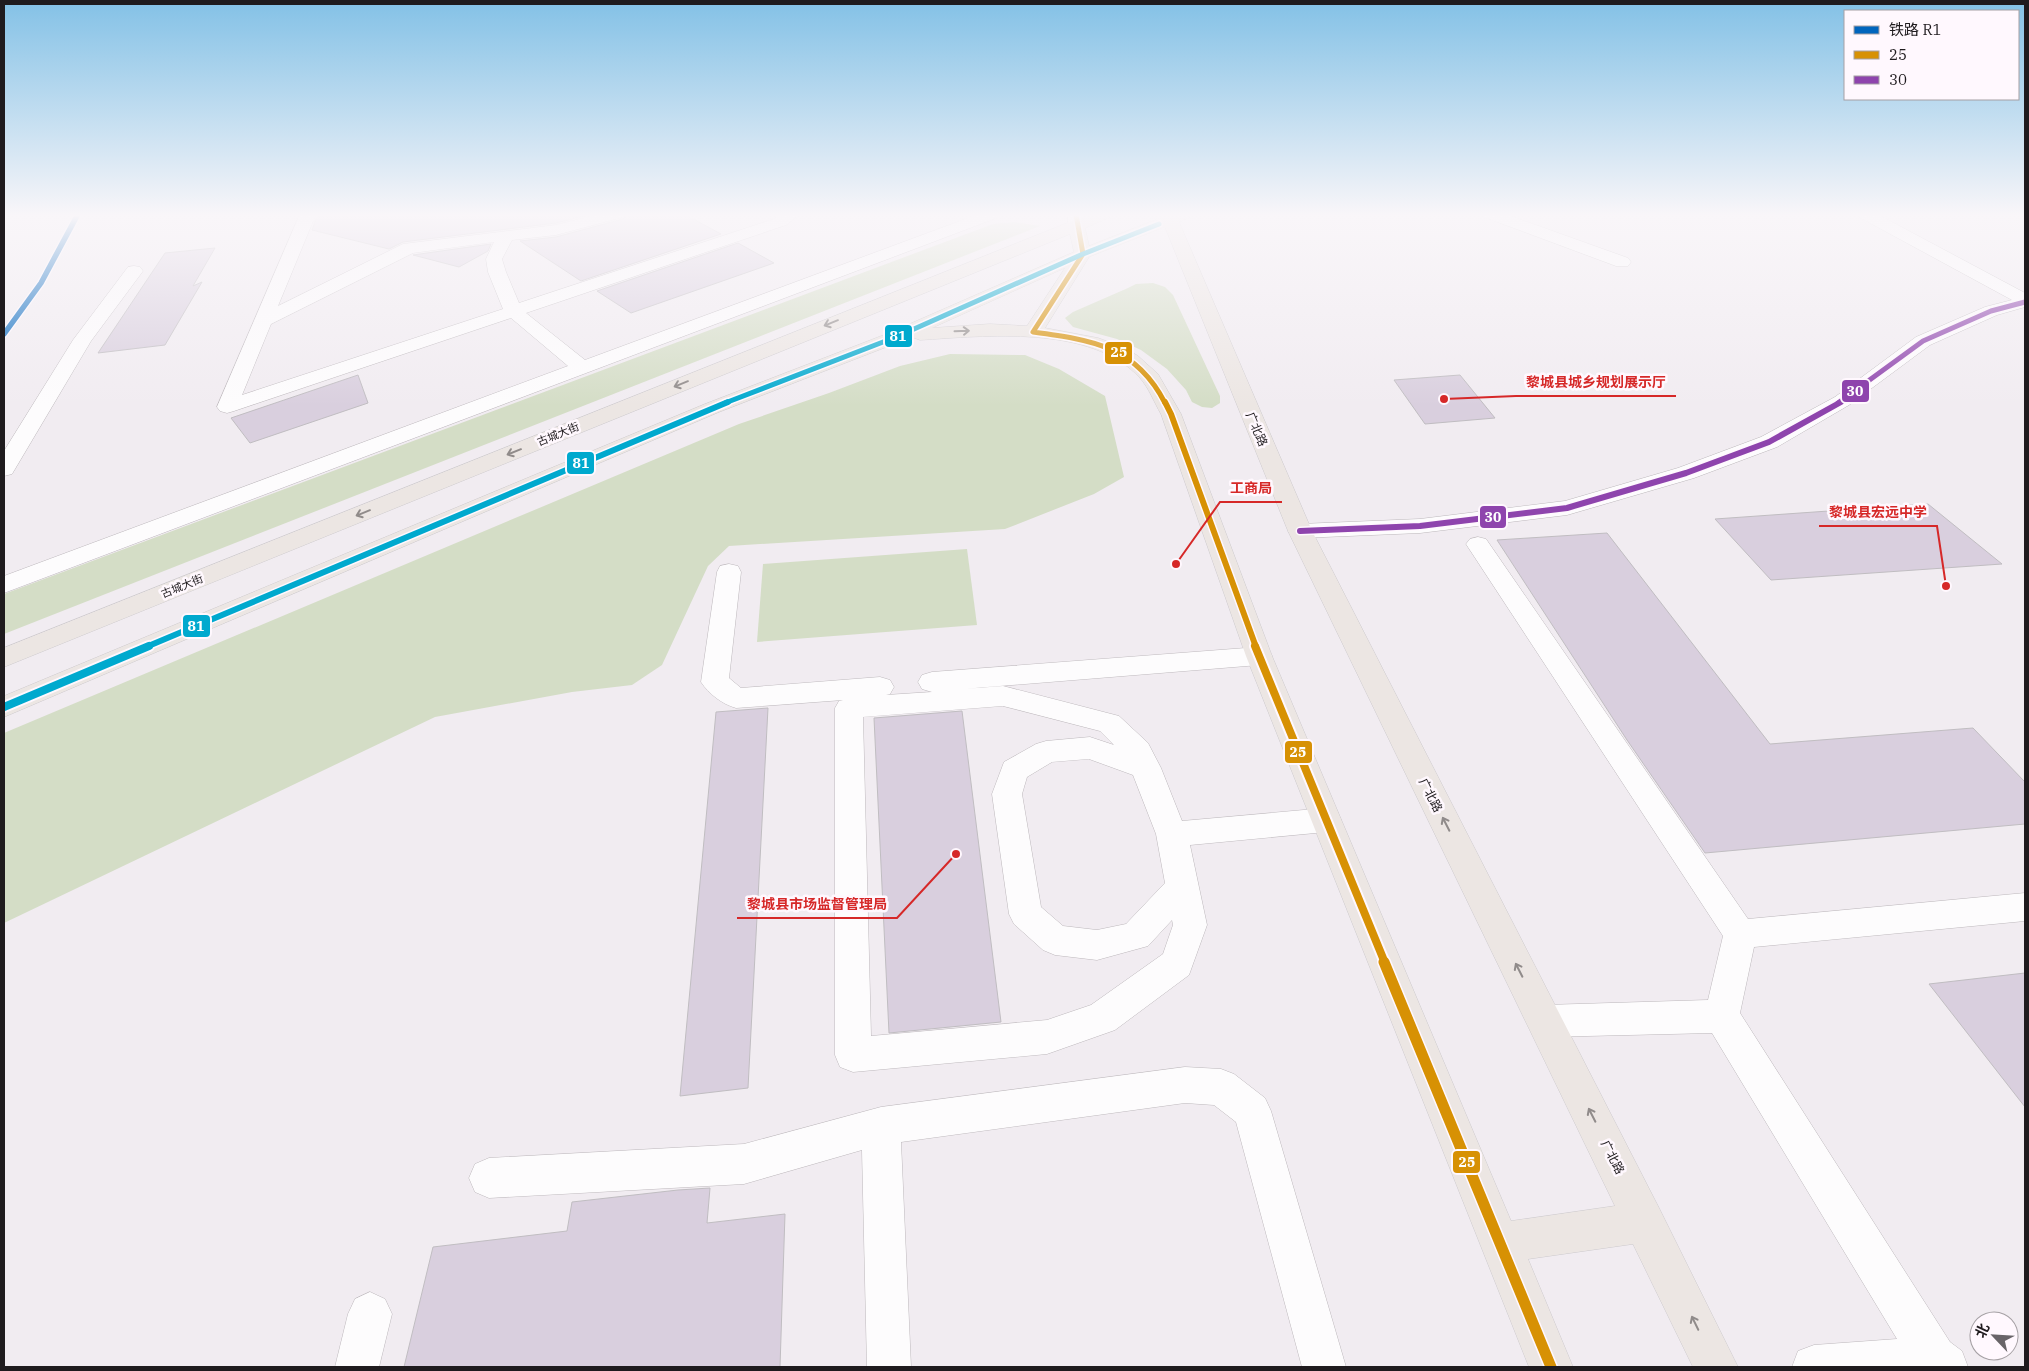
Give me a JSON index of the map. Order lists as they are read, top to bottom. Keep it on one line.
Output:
{"streets":{"main road":["广北路","古城大街"]},"places":["黎城县城乡规划展示厅","工商局","黎城县宏远中学","黎城县市场监督管理局"],"lines":["rail line R1","transit line 25","transit line 81","transit line 30"],"legend":["铁路 R1","25","30"],"north":"top left"}
